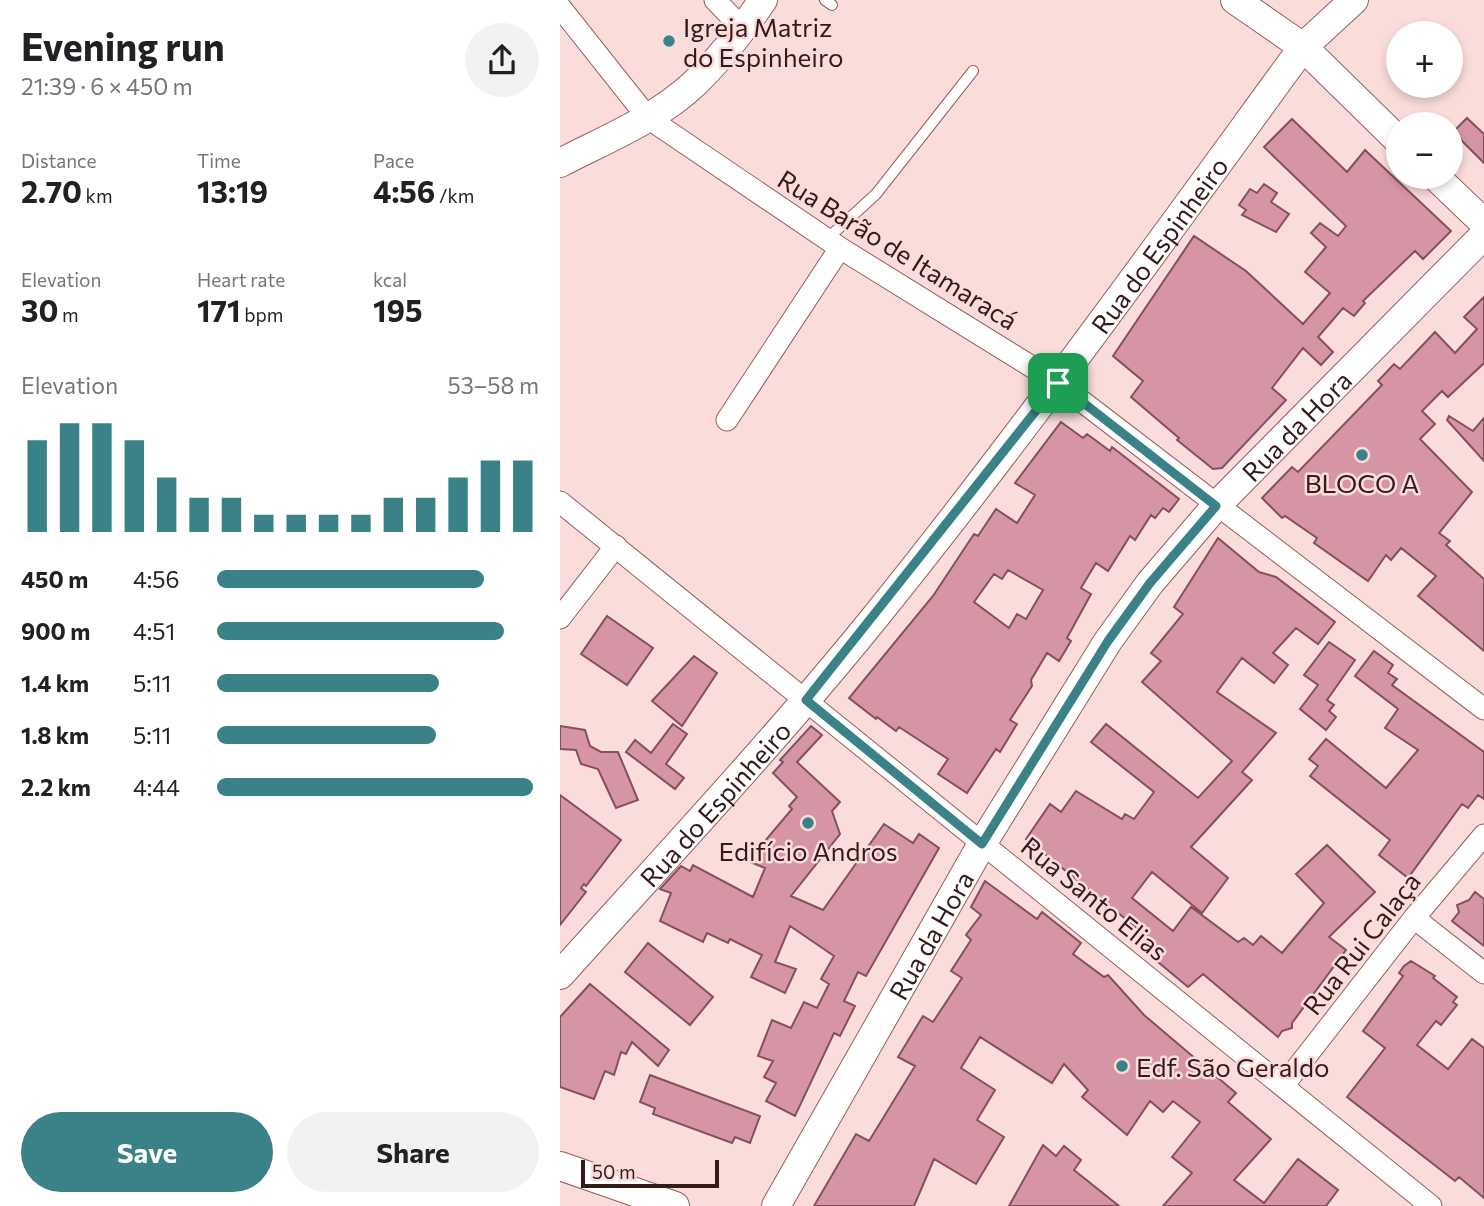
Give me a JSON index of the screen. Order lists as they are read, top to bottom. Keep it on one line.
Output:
{"streets":{"street":["Rua do Espinheiro","Rua Barão de Itamaracá","Rua da Hora","Rua Santo Elias","Rua Rui Calaça"]},"crossings":[["Rua do Espinheiro","Rua Barão de Itamaracá"],["Rua do Espinheiro","Rua Santo Elias"],["Rua Barão de Itamaracá","Rua da Hora"],["Rua da Hora","Rua Santo Elias"],["Rua Santo Elias","Rua Rui Calaça"]],"places":["Igreja Matriz do Espinheiro","BLOCO A","Edifício Andros","Edf. São Geraldo"],"scale_bar":"50 m","page":{"heading":["Evening run","21:39 · 6 × 450 m"],"map_buttons":["+","−"],"stats":[["Distance","2.70 km"],["Time","13:19"],["Pace","4:56 /km"],["Elevation","30 m"],["Heart rate","171 bpm"],["kcal","195"]],"chart":["Elevation","53–58 m"],"list":[{"name":"450 m","note":"4:56"},{"name":"900 m","note":"4:51"},{"name":"1.4 km","note":"5:11"},{"name":"1.8 km","note":"5:11"},{"name":"2.2 km","note":"4:44"}],"buttons":["Save","Share"],"scale":"50 m"}}
